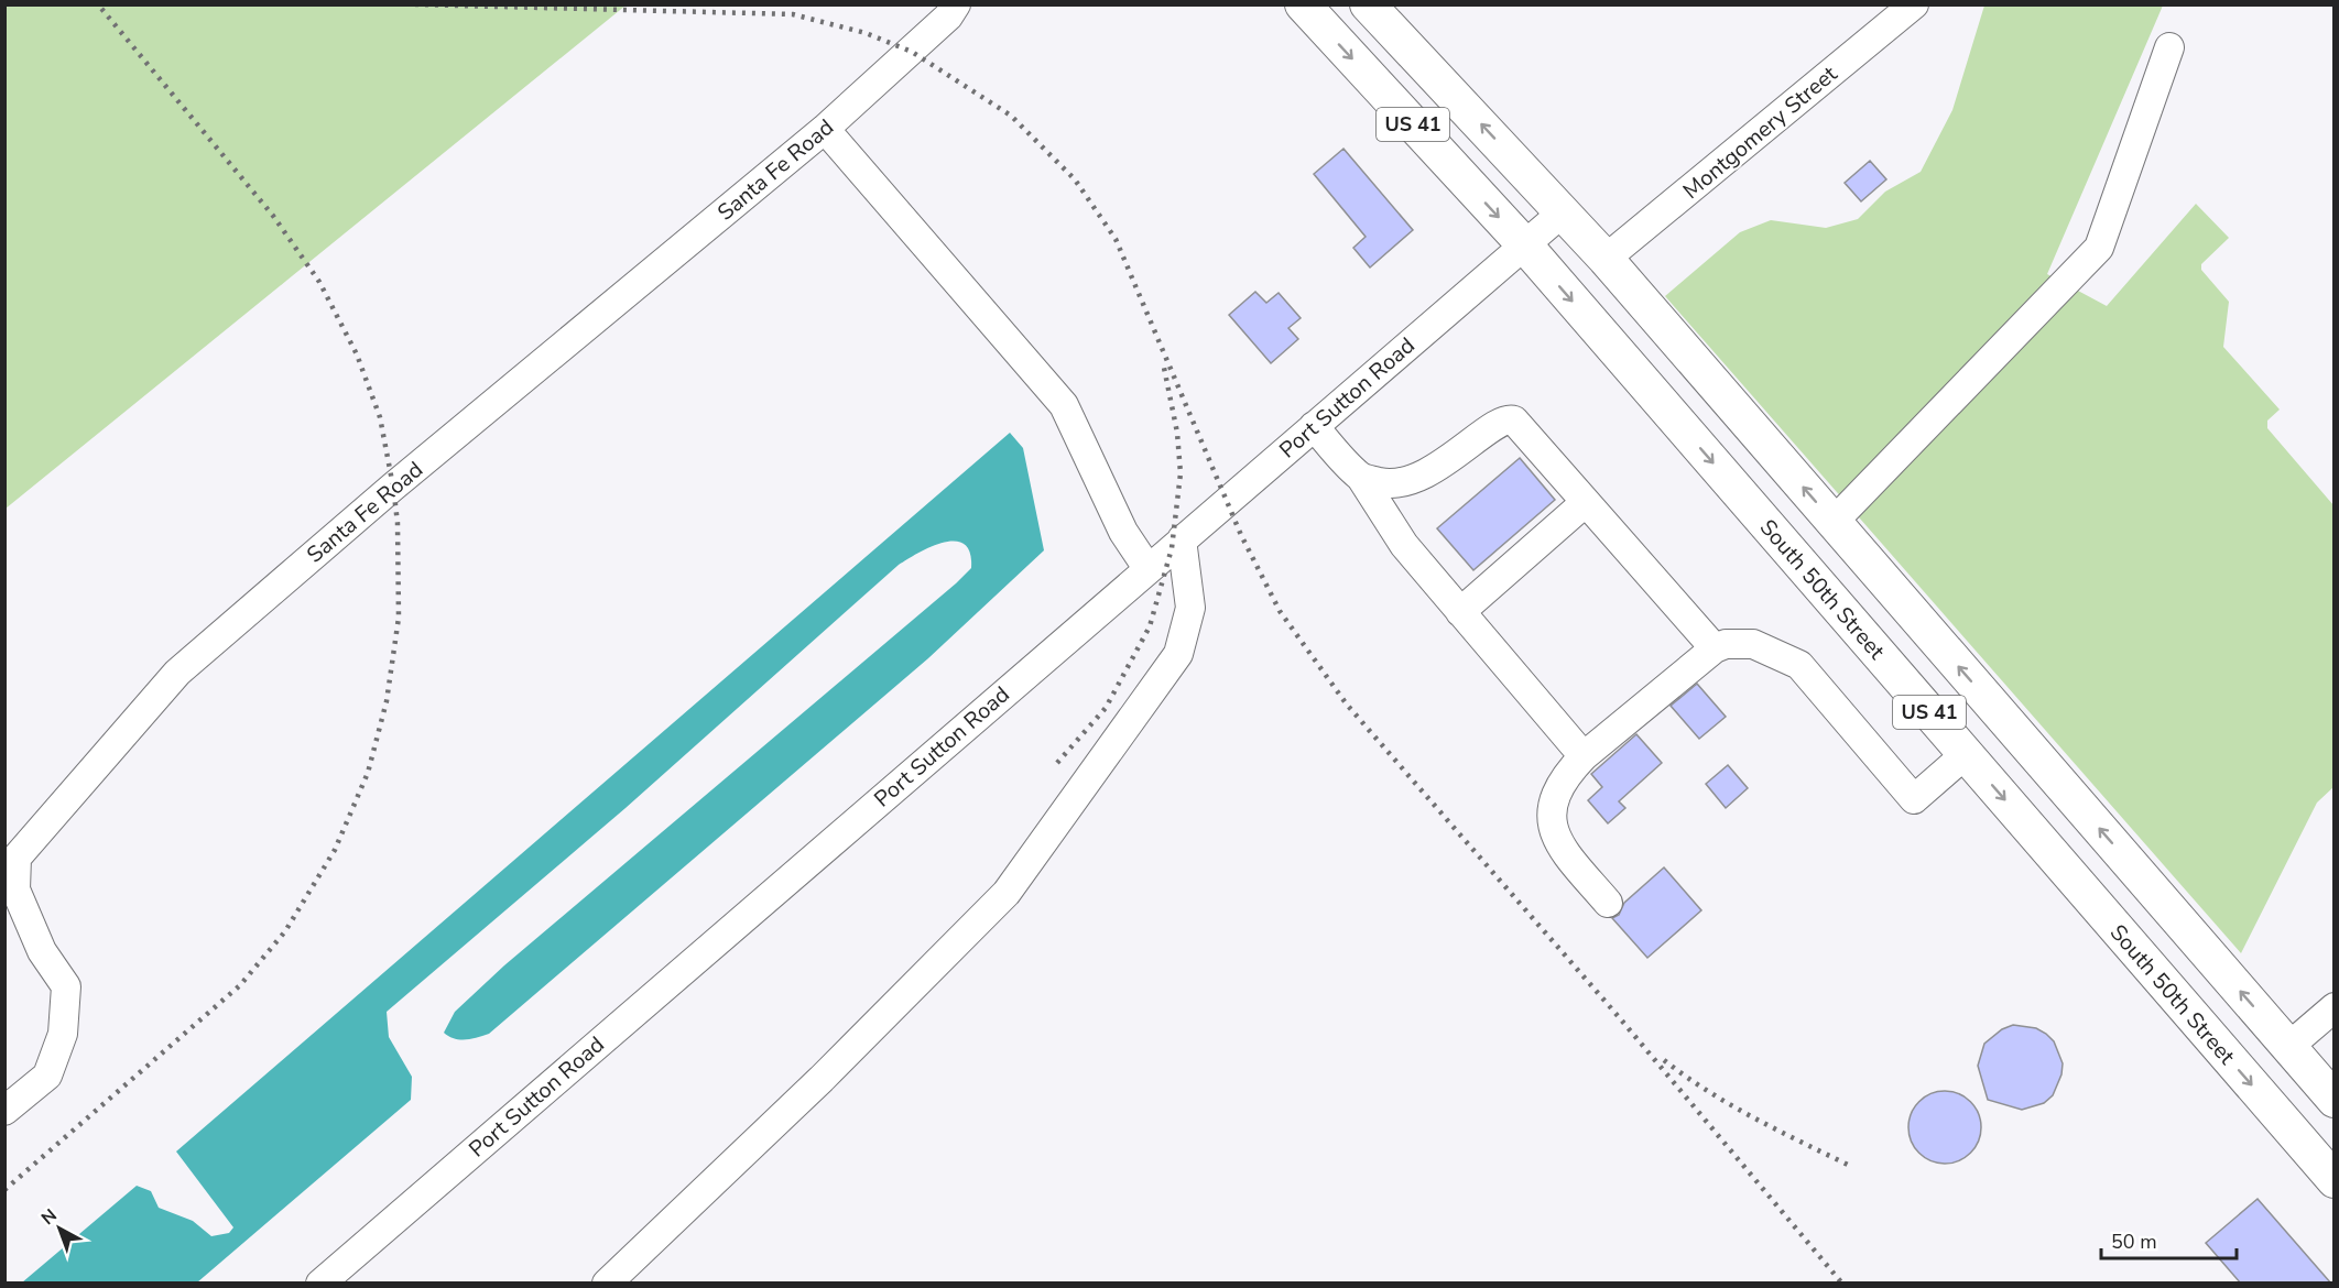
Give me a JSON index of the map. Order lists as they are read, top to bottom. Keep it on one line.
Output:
{"streets":{"main road":["US 41","South 50th Street"],"street":["Montgomery Street","Santa Fe Road","Port Sutton Road"]},"crossings":[["US 41","Montgomery Street"],["US 41","Port Sutton Road"],["Port Sutton Road","South 50th Street"]],"scale_bar":"50 m","north":"top left"}
